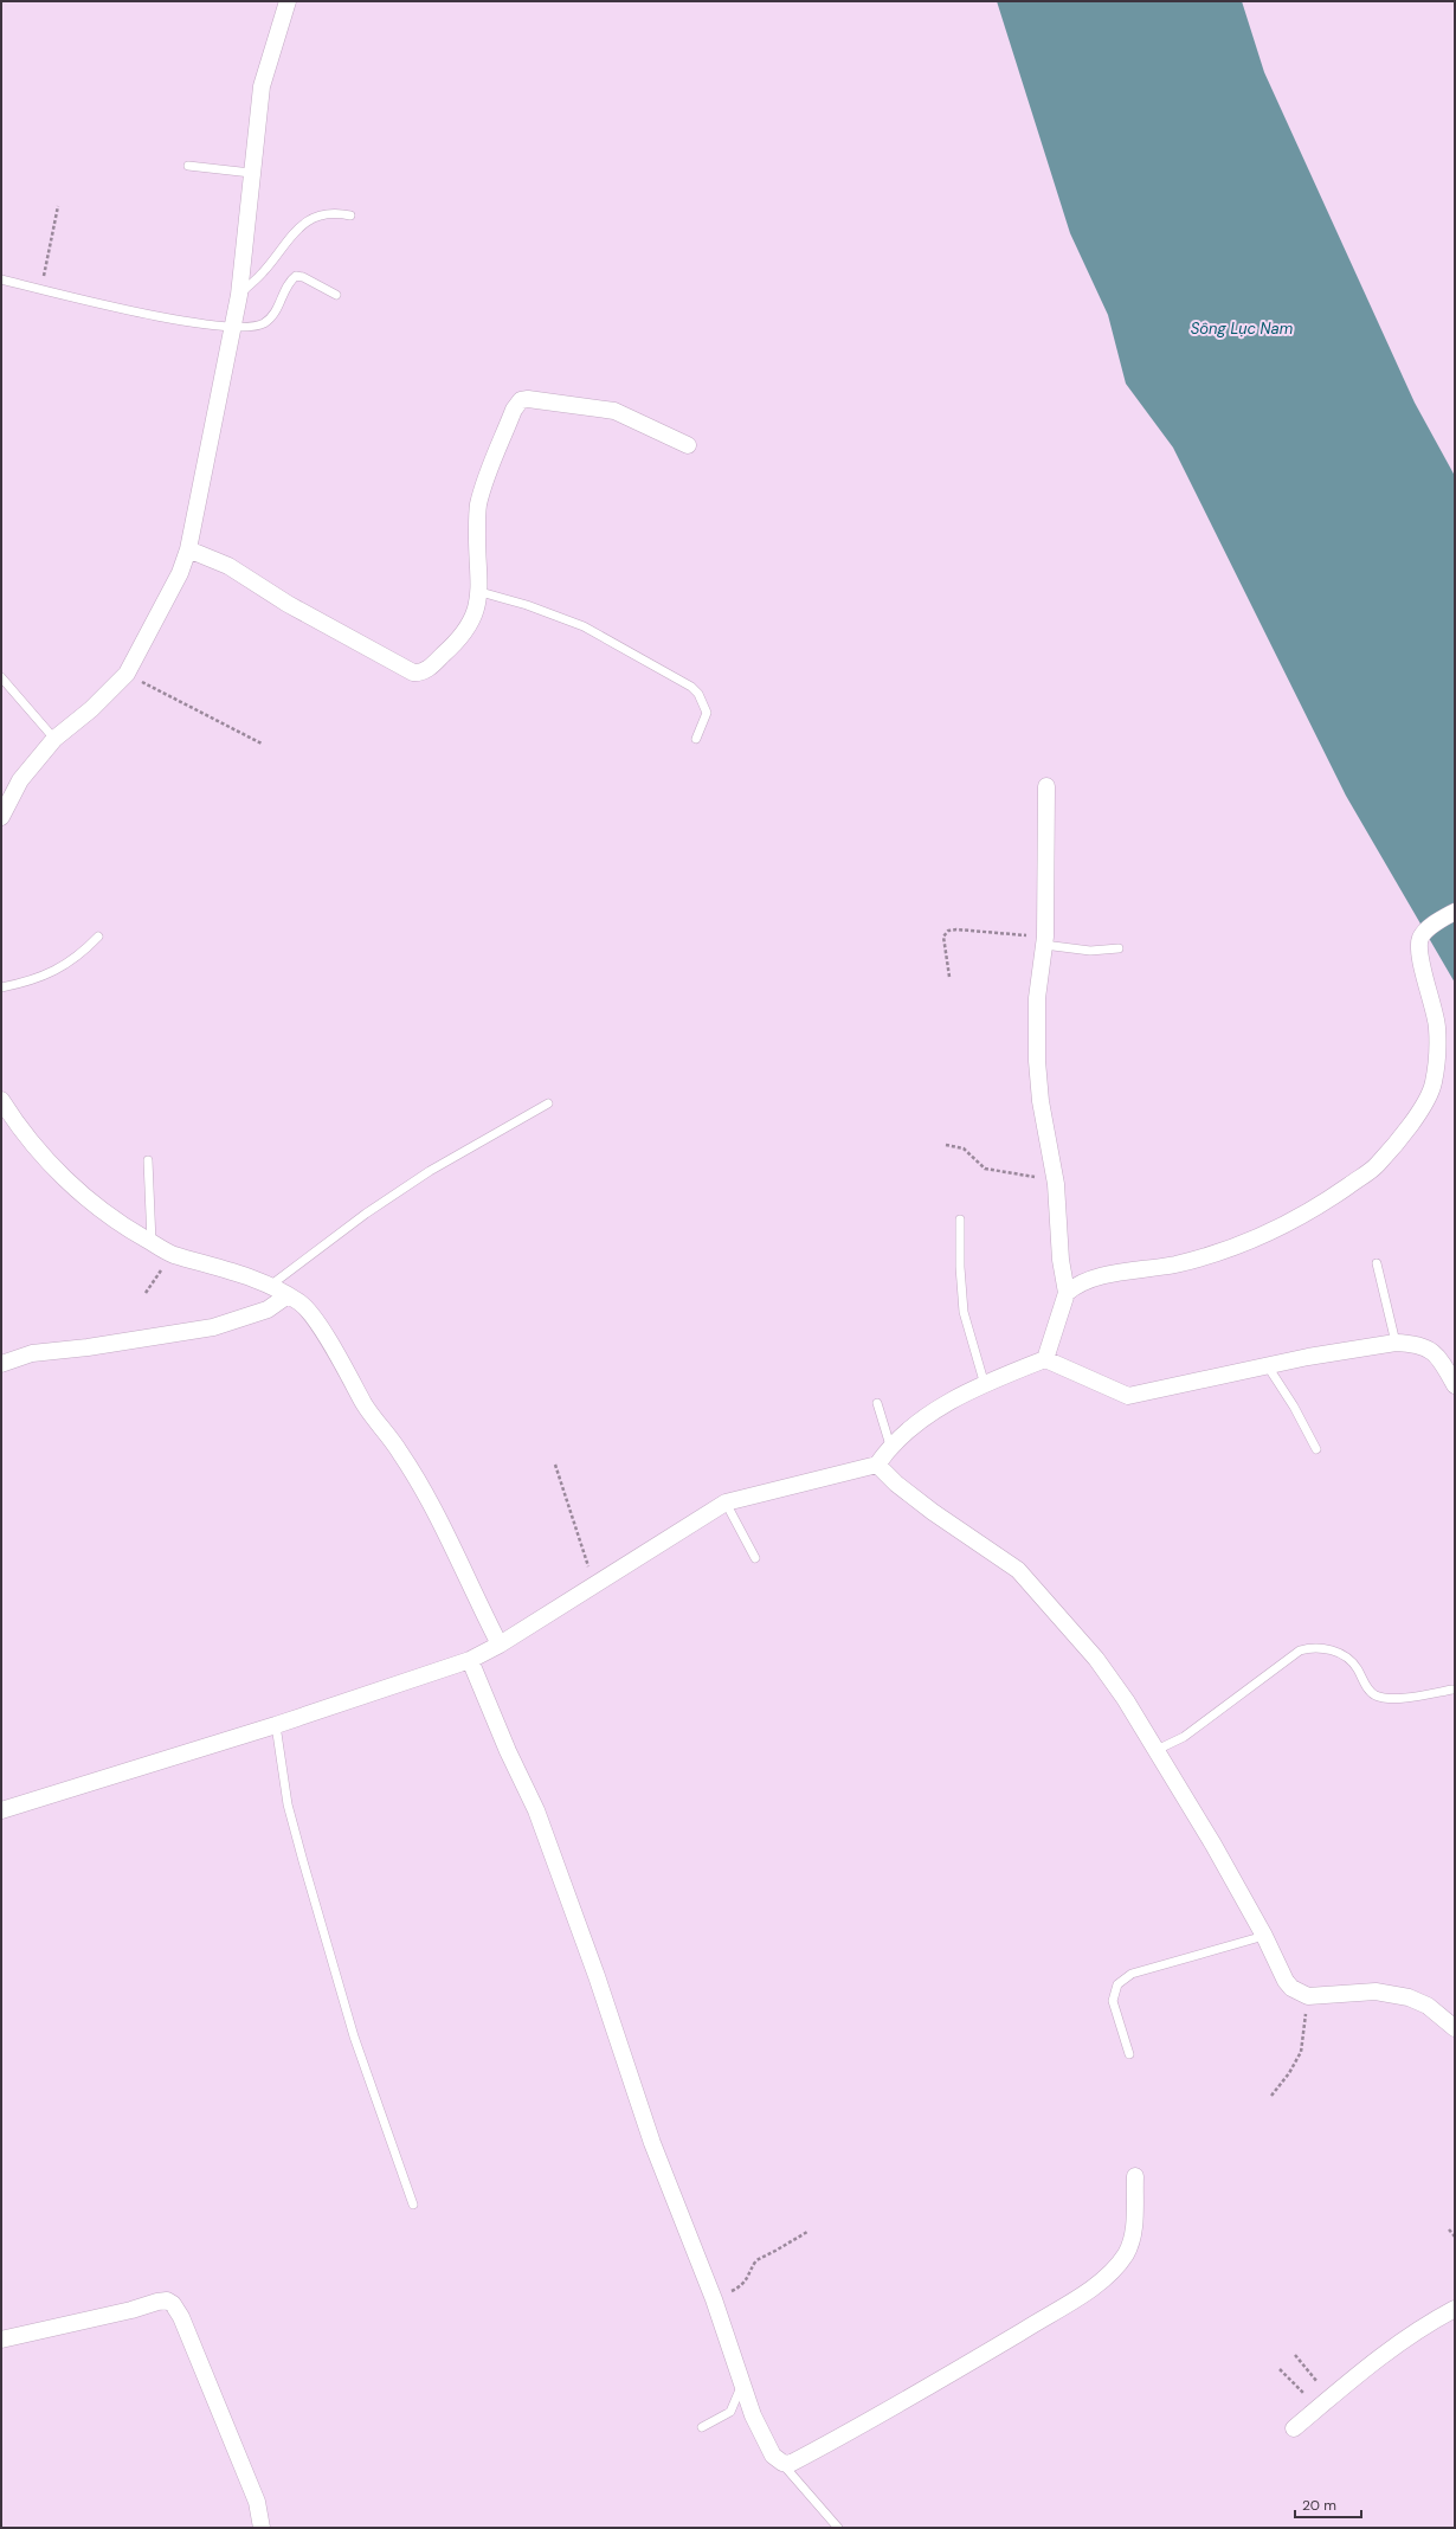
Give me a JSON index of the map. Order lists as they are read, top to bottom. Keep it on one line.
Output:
{"water":["Sông Lục Nam"],"scale_bar":"20 m"}
